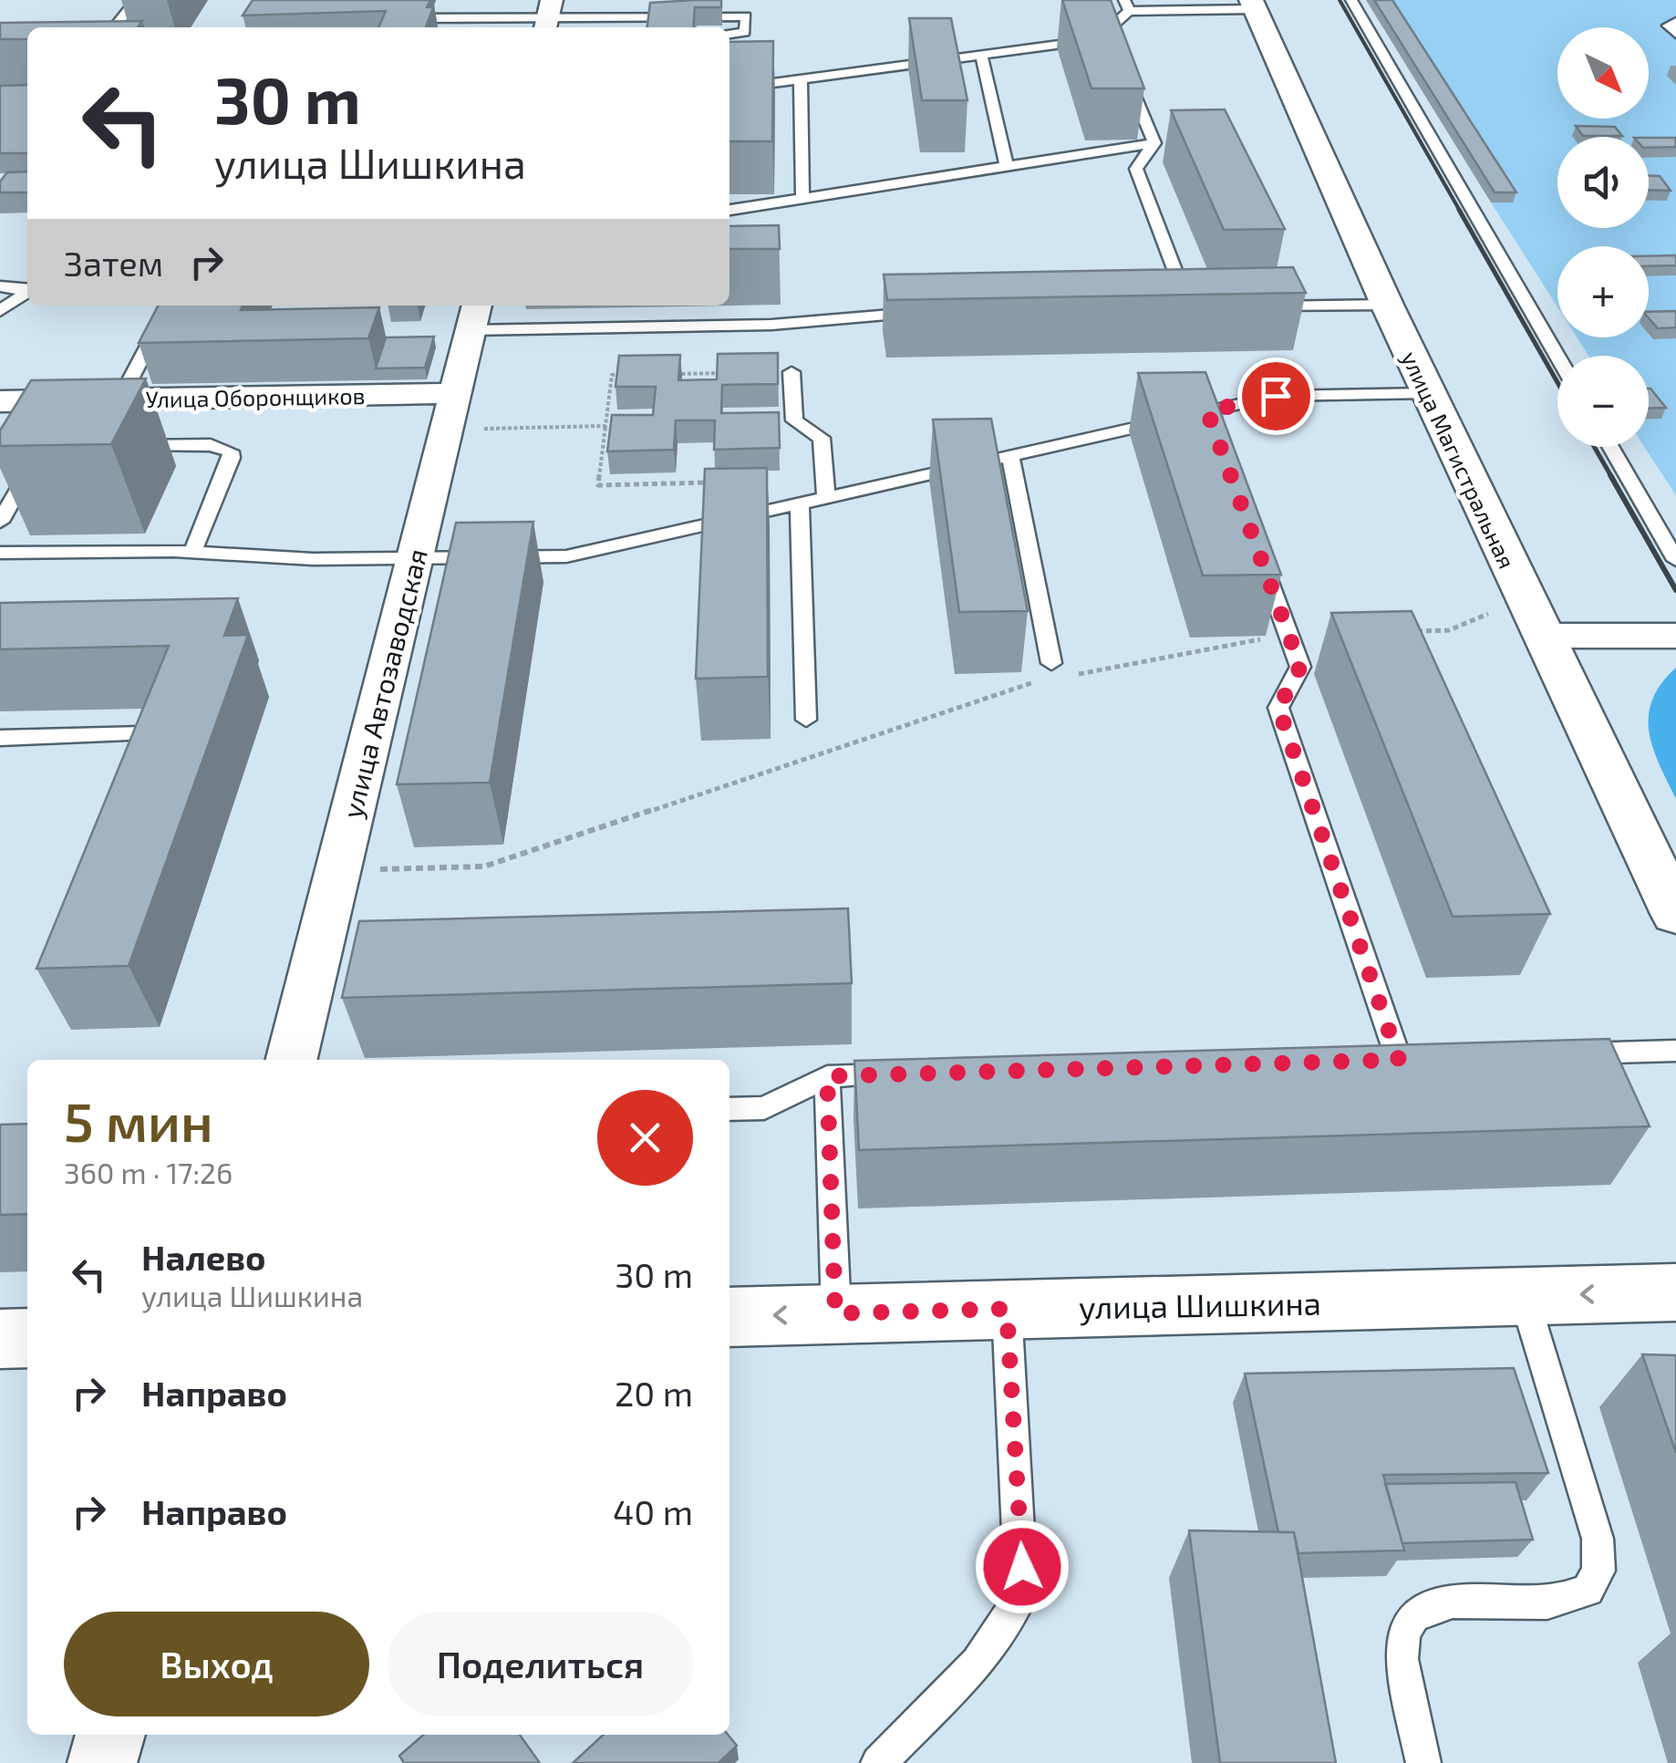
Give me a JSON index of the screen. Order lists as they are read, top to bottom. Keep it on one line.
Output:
{"streets":{"main road":["улица Магистральная","улица Шишкина"],"street":["Улица Оборонщиков","улица Автозаводская"]},"crossings":[["Улица Оборонщиков","улица Автозаводская"]],"north":"bottom right","page":{"map_buttons":["+","−"],"turn":["30 m","улица Шишкина"],"then":"Затем","heading":["5 мин","360 m · 17:26"],"list":[{"name":"Налево","note":"улица Шишкина","value":"30 m"},{"name":"Направо","value":"20 m"},{"name":"Направо","value":"40 m"}],"buttons":["Выход","Поделиться"]}}
